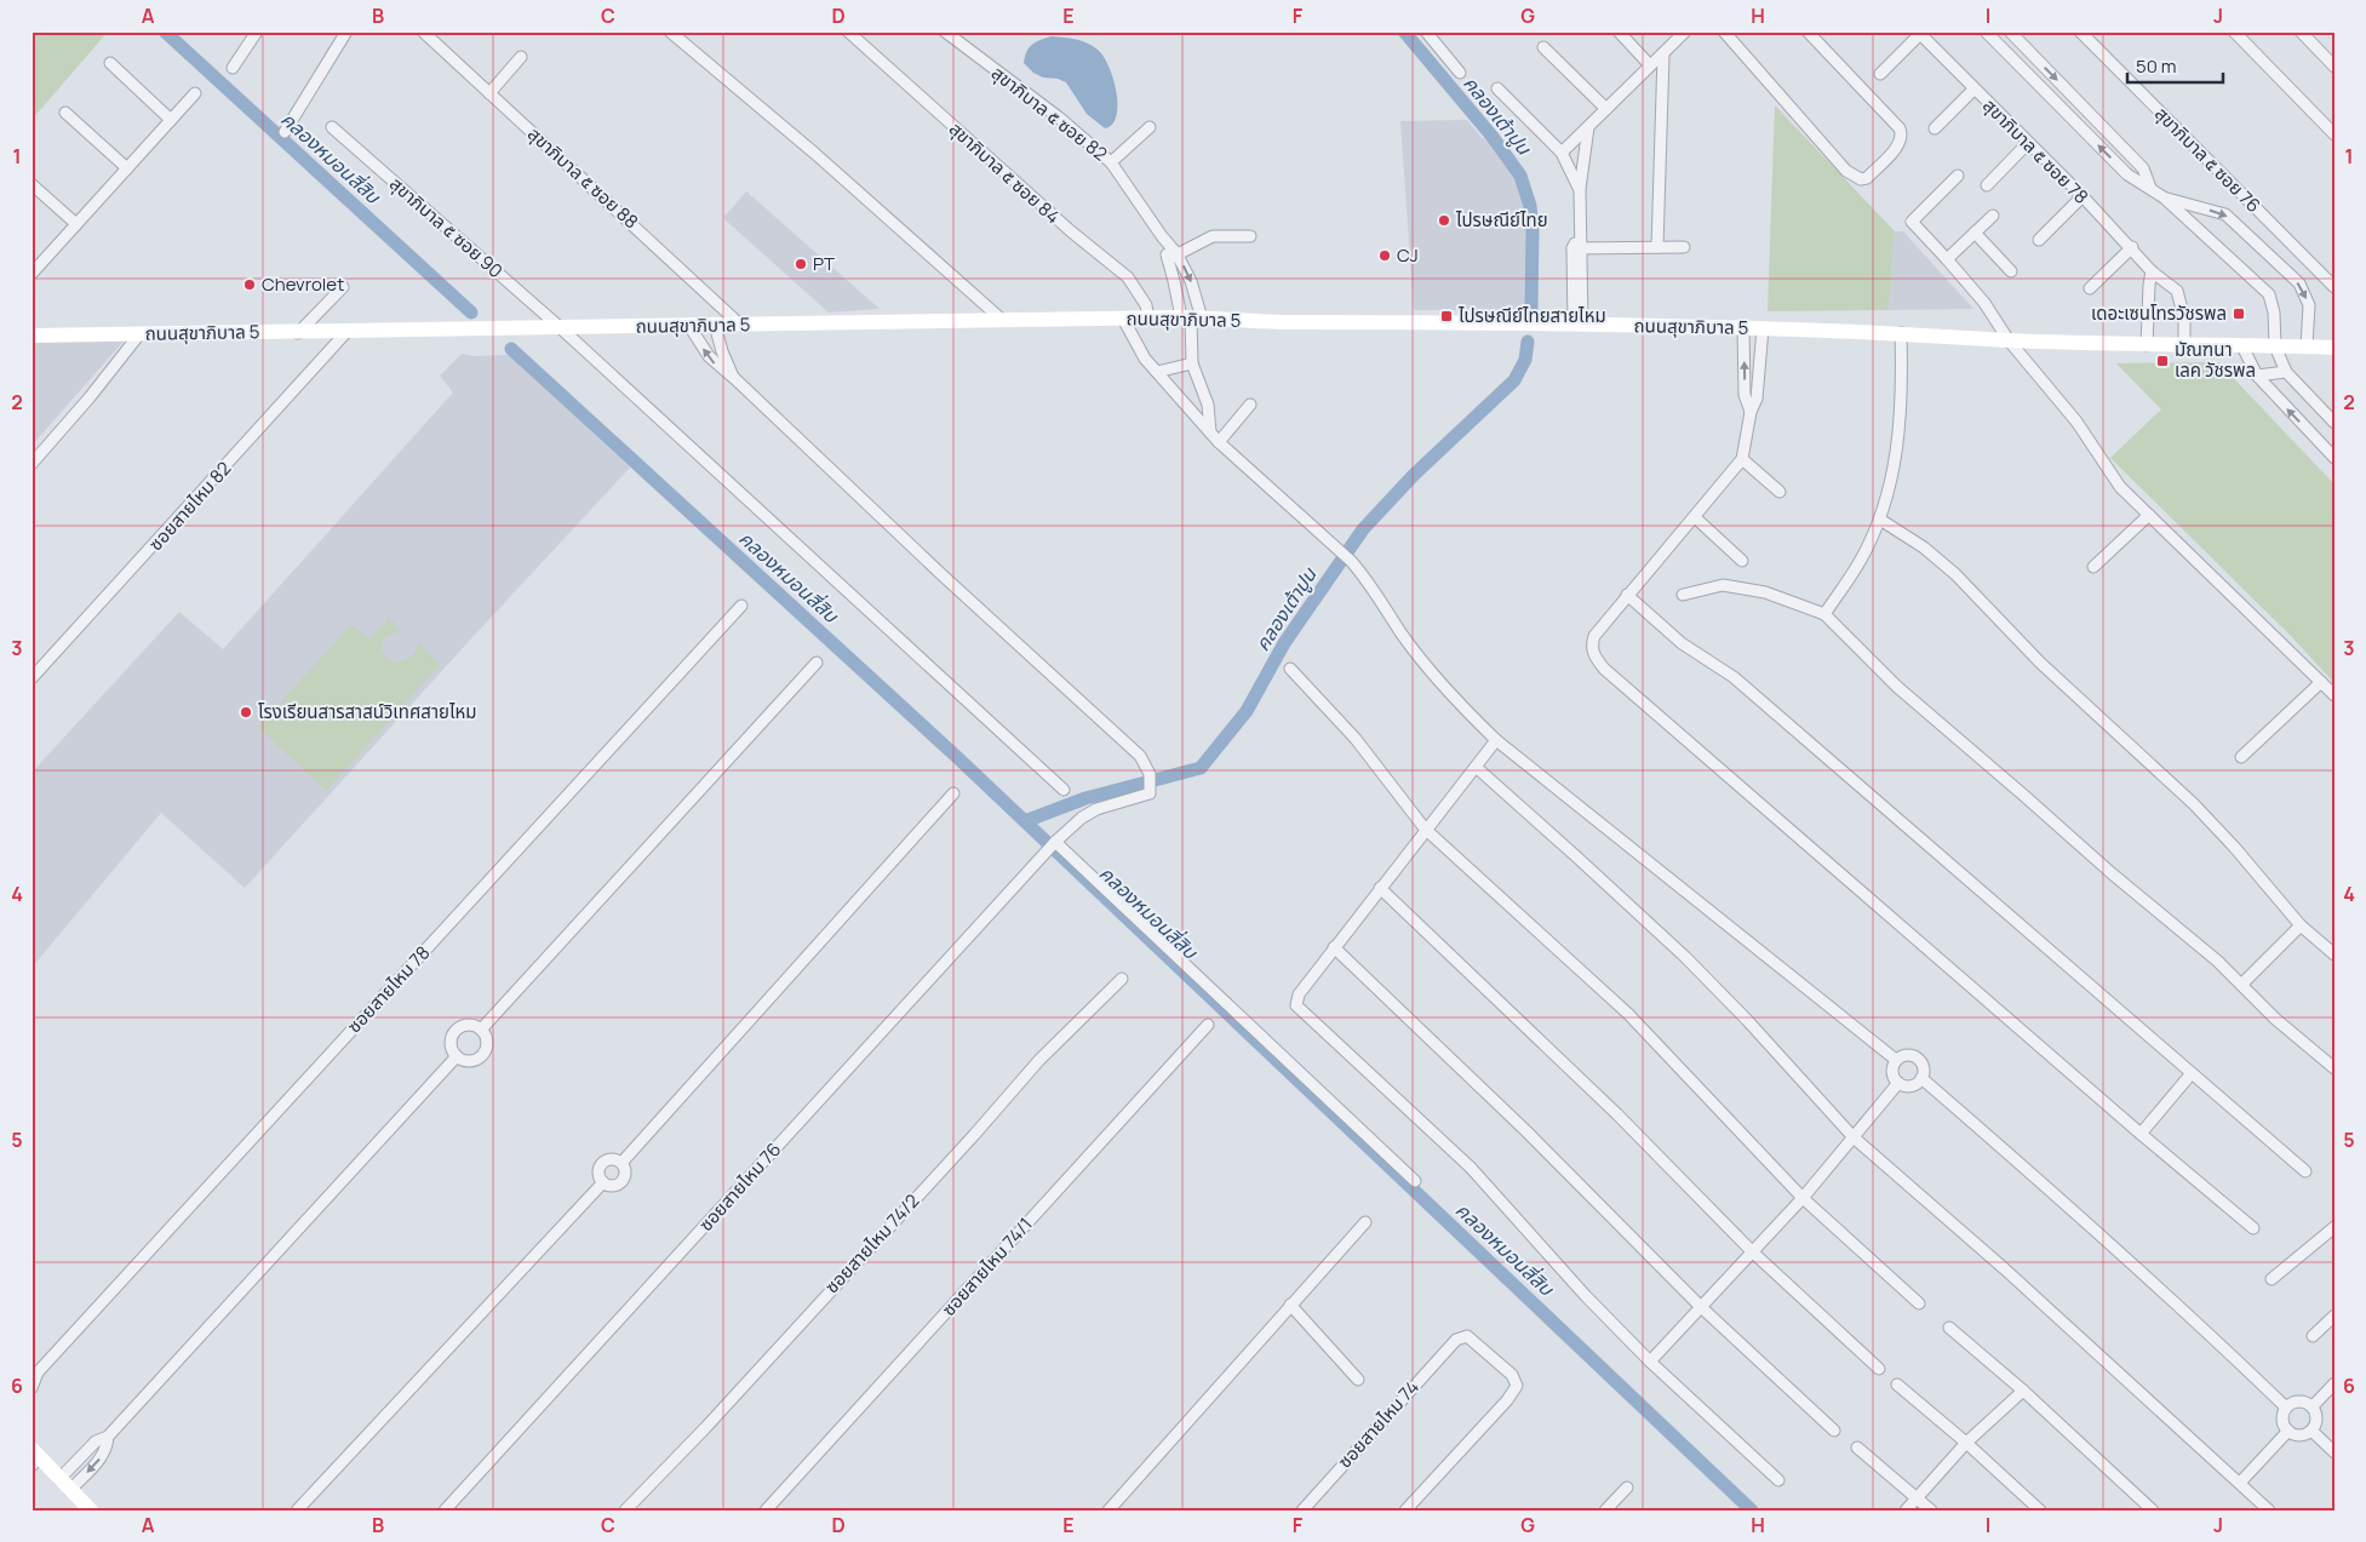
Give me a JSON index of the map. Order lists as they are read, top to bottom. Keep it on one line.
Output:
{"streets":{"main road":["ถนนสุขาภิบาล 5"],"street":["สุขาภิบาล ๕ ซอย 82","สุขาภิบาล ๕ ซอย 78","สุขาภิบาล ๕ ซอย 76","สุขาภิบาล ๕ ซอย 84","สุขาภิบาล ๕ ซอย 88","สุขาภิบาล ๕ ซอย 90","ซอยสายไหม 82","ซอยสายไหม 78","ซอยสายไหม 76","ซอยสายไหม 74/2","ซอยสายไหม 74/1","ซอยสายไหม 74"]},"crossings":[["สุขาภิบาล ๕ ซอย 82","ถนนสุขาภิบาล 5"],["สุขาภิบาล ๕ ซอย 78","ถนนสุขาภิบาล 5"],["สุขาภิบาล ๕ ซอย 84","ถนนสุขาภิบาล 5"],["สุขาภิบาล ๕ ซอย 88","ถนนสุขาภิบาล 5"],["สุขาภิบาล ๕ ซอย 90","ถนนสุขาภิบาล 5"],["ถนนสุขาภิบาล 5","ซอยสายไหม 82"]],"water":["คลองเต้าปูน","คลองหมอนสี่สิบ"],"places":{"other":["ไปรษณีย์ไทย","CJ","PT","Chevrolet","โรงเรียนสารสาสน์วิเทศสายไหม"],"transit":["เดอะเซนโทรวัชรพล","ไปรษณีย์ไทยสายไหม","มัณฑนา เลค วัชรพล"]},"scale_bar":"50 m","grid":{"columns":["A","B","C","D","E","F","G","H","I","J"],"rows":["1","2","3","4","5","6"]}}
